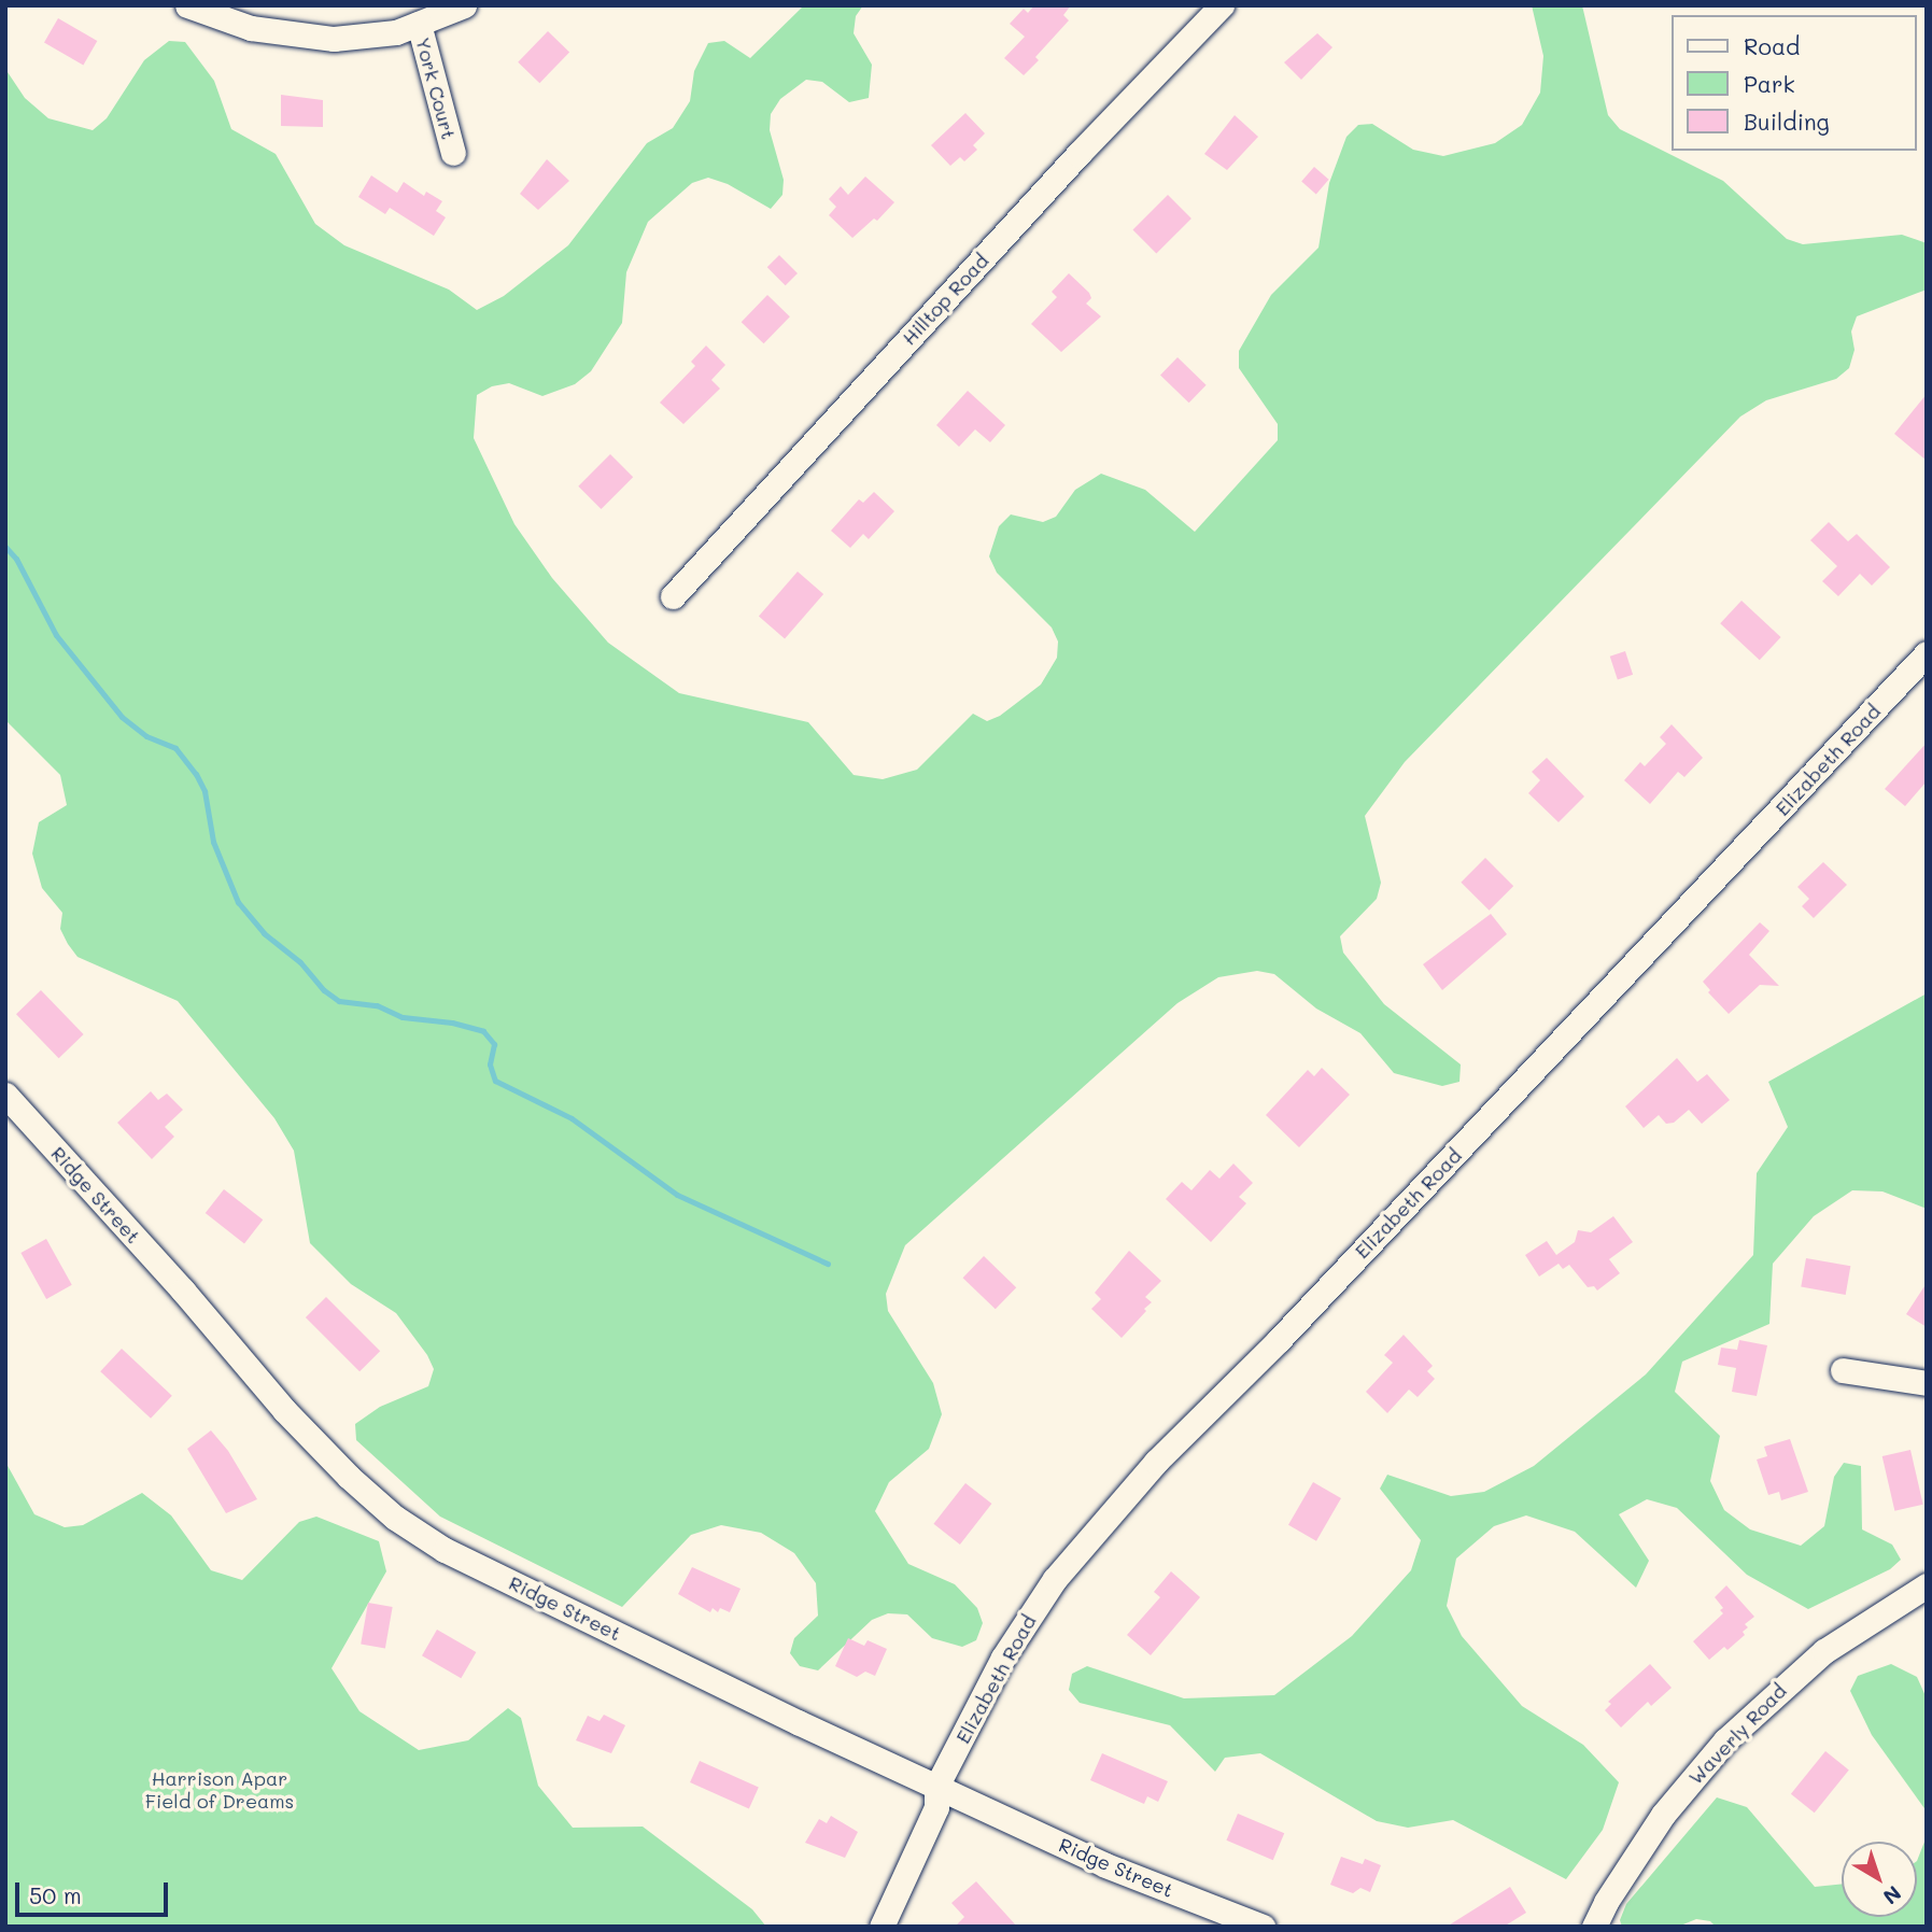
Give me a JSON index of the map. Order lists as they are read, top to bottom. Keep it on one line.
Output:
{"streets":{"street":["York Court","Hilltop Road","Elizabeth Road","Ridge Street","Waverly Road"]},"crossings":[["Elizabeth Road","Ridge Street"]],"parks":["Harrison Apar Field of Dreams"],"legend":["Road","Park","Building"],"scale_bar":"50 m","north":"bottom right"}
